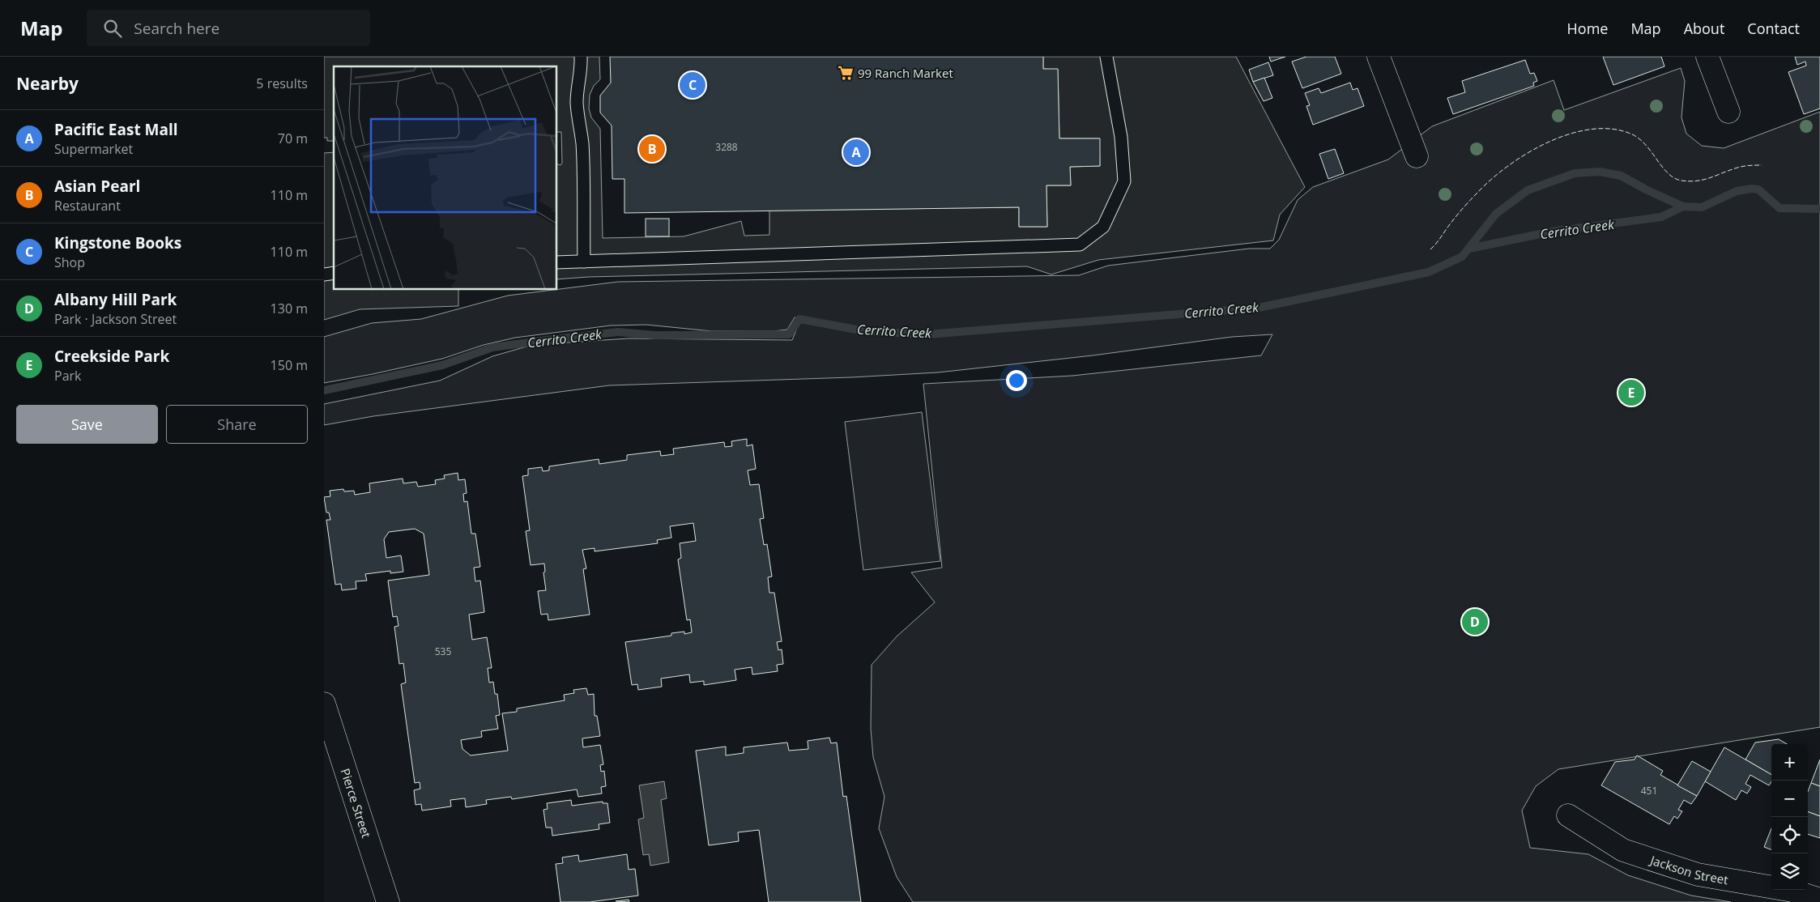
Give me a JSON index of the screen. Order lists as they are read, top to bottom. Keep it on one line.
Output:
{"streets":{"street":["Pierce Street","Jackson Street"]},"water":["Cerrito Creek"],"places":{"supermarket":["99 Ranch Market"]},"house_numbers":["3288","535","451"],"page":{"header":"Map","search":"Search here","nav":["Home","Map","About","Contact"],"heading":["Nearby","5 results"],"pins":["C","B","A","E","D"],"list":[{"mark":"A","name":"Pacific East Mall","note":"Supermarket","value":"70 m"},{"mark":"B","name":"Asian Pearl","note":"Restaurant","value":"110 m"},{"mark":"C","name":"Kingstone Books","note":"Shop","value":"110 m"},{"mark":"D","name":"Albany Hill Park","note":"Park · Jackson Street","value":"130 m"},{"mark":"E","name":"Creekside Park","note":"Park","value":"150 m"}],"buttons":["Save","Share"],"map_buttons":["+","−"]}}
